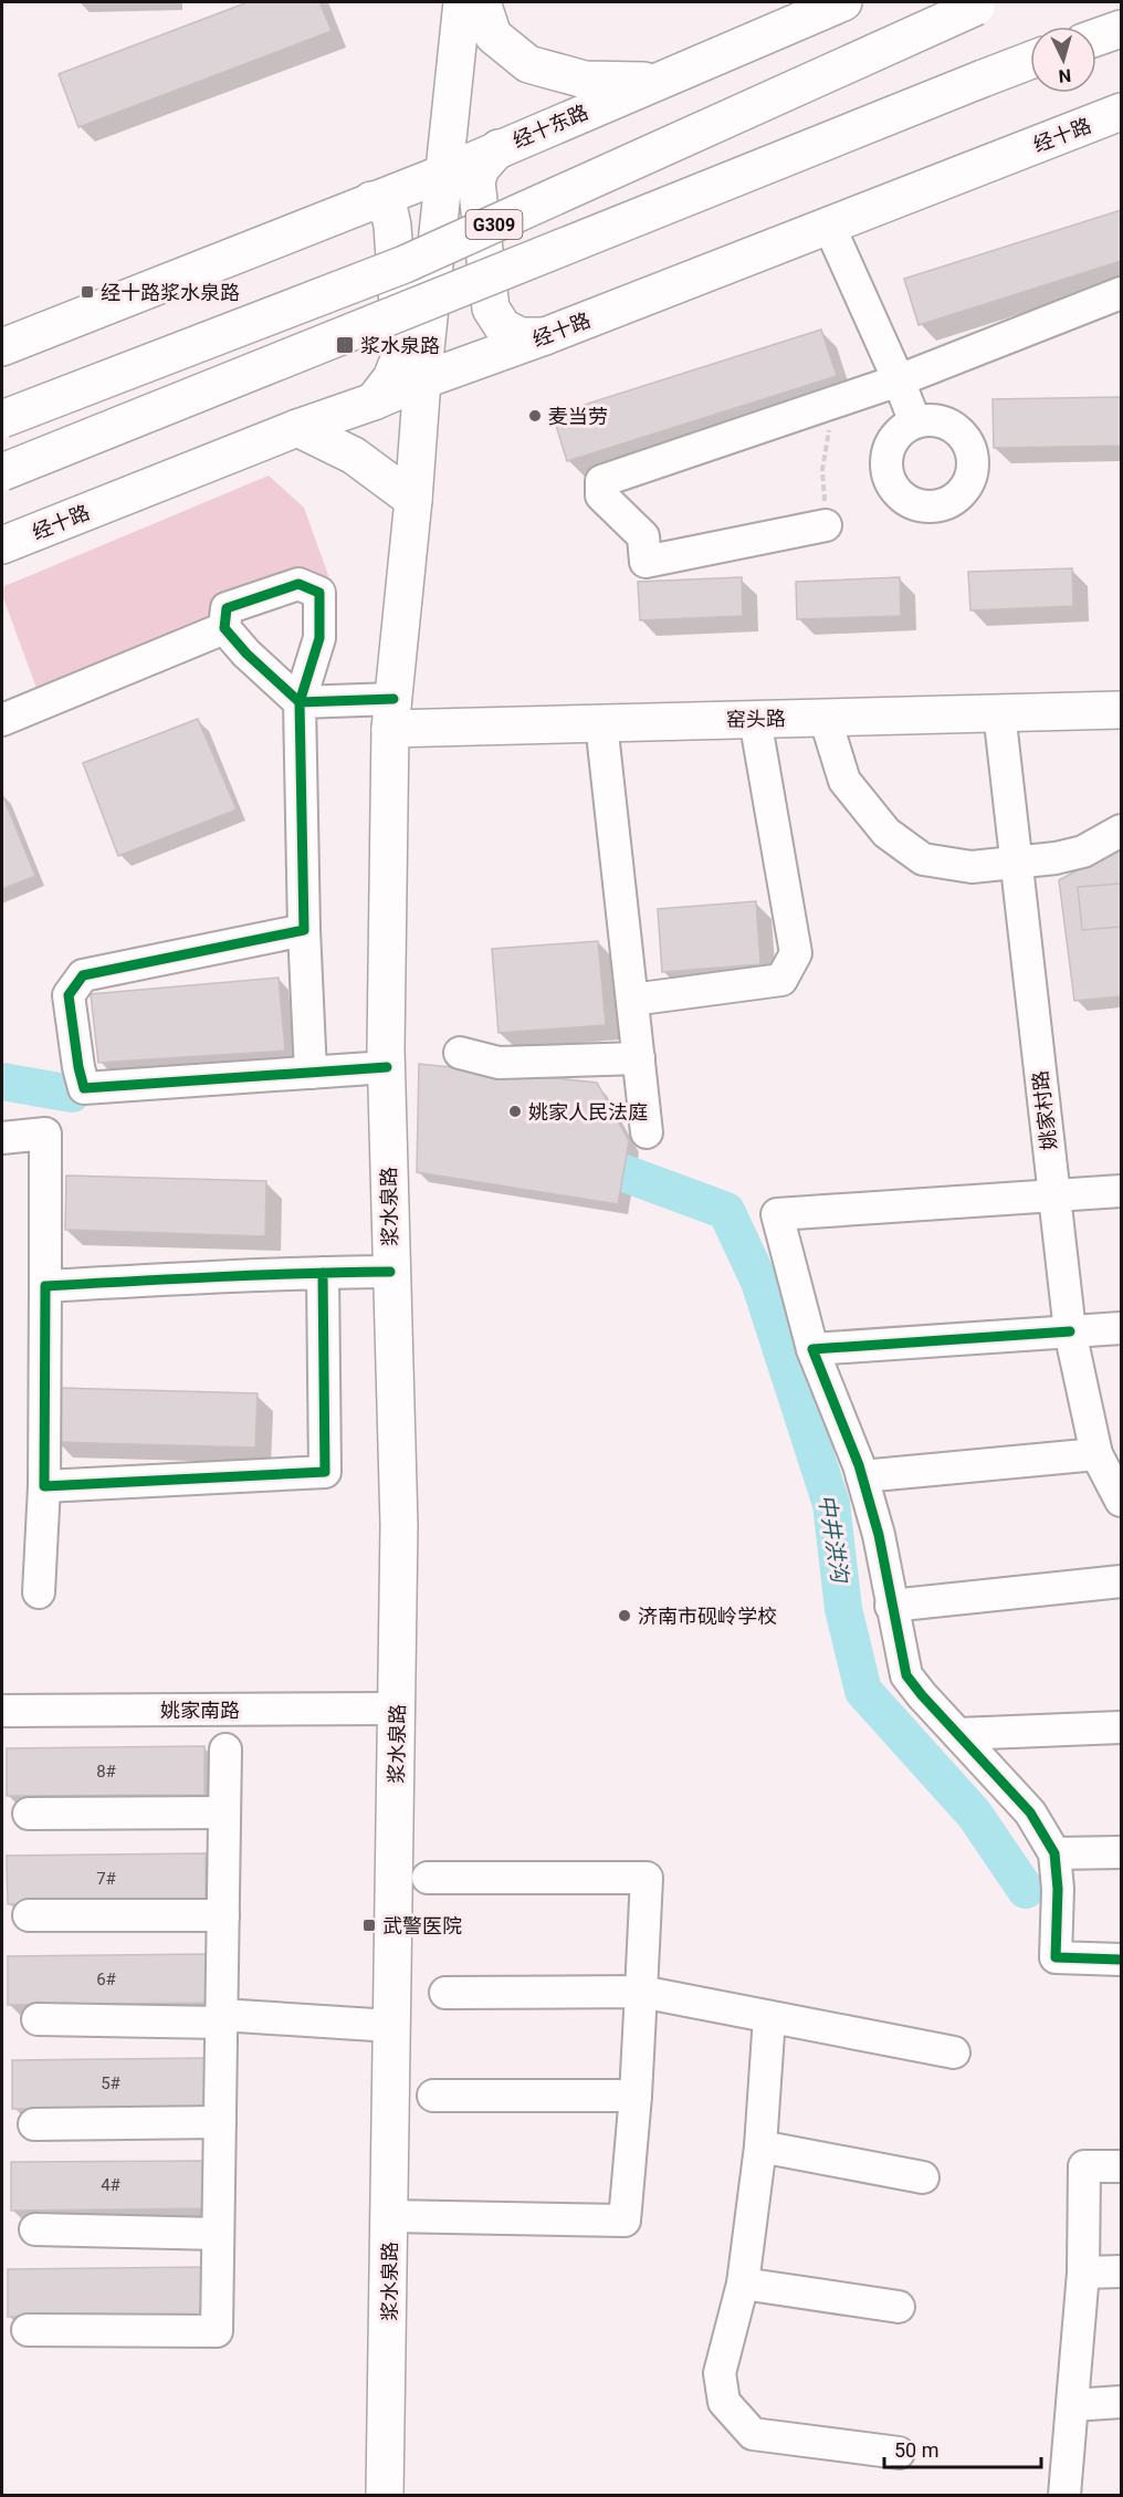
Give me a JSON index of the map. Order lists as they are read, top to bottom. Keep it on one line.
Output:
{"streets":{"main road":["经十东路","经十路","G309","窑头路","浆水泉路"],"street":["姚家村路","姚家南路"]},"crossings":[["经十东路","浆水泉路"],["经十路","浆水泉路"],["窑头路","姚家村路"],["窑头路","浆水泉路"],["浆水泉路","姚家南路"]],"water":["中井洪沟"],"places":{"transit":["经十路浆水泉路","浆水泉路","武警医院"],"other":["麦当劳","姚家人民法庭","济南市砚岭学校"]},"house_numbers":["8#","7#","6#","5#","4#"],"scale_bar":"50 m","north":"bottom"}
